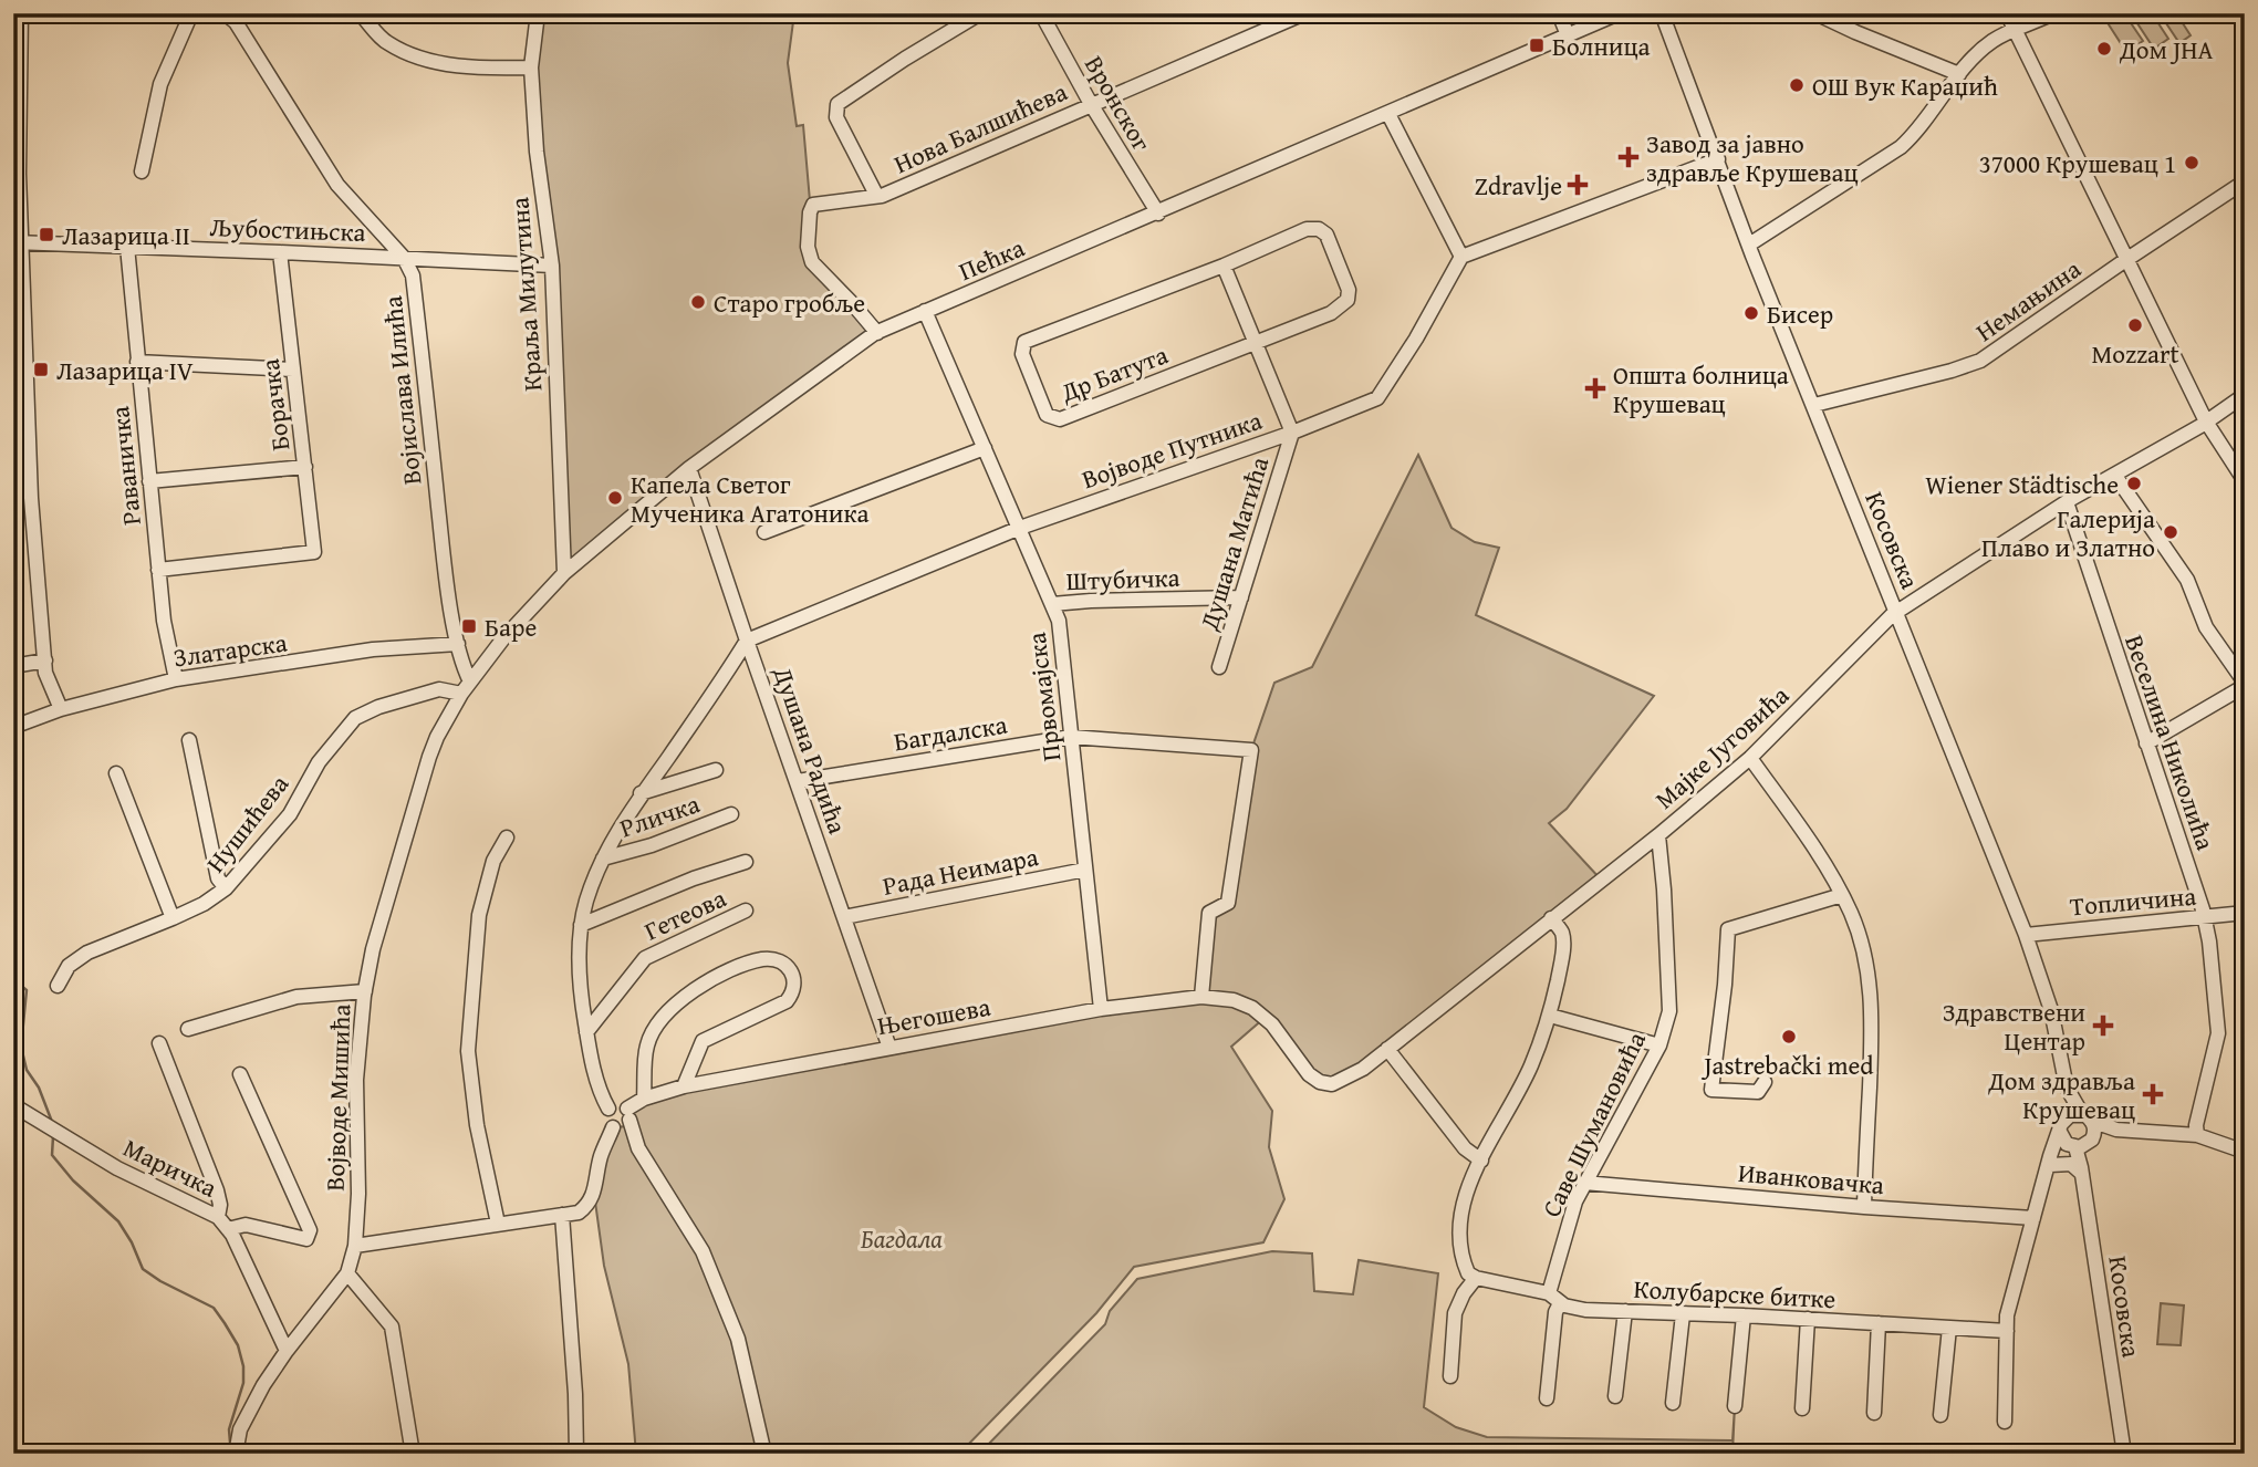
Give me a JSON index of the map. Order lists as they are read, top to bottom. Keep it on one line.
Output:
{"streets":{"street":["Вронског","Нова Балшићева","Љубостињска","Пећка","Краља Милутина","Немањина","Др Батута","Војислава Илића","Борачка","Војводе Путника","Раваничка","Косовска","Душана Матића","Штубичка","Златарска","Првомајска","Багдалска","Веселина Николића","Мајке Југовића","Душана Радића","Рличка","Нушићева","Рада Неимара","Топличина","Гетеова","Његошева","Војводе Мишића","Саве Шумановића","Маричка","Иванковачка","Колубарске битке"]},"crossings":[["Вронског","Нова Балшићева"],["Вронског","Пећка"],["Нова Балшићева","Пећка"],["Љубостињска","Краља Милутина"],["Љубостињска","Војислава Илића"],["Љубостињска","Борачка"],["Љубостињска","Раваничка"],["Пећка","Краља Милутина"],["Пећка","Војислава Илића"],["Пећка","Првомајска"],["Пећка","Душана Радића"],["Пећка","Нушићева"],["Пећка","Војводе Мишића"],["Немањина","Косовска"],["Војислава Илића","Златарска"],["Војислава Илића","Нушићева"],["Војислава Илића","Војводе Мишића"],["Борачка","Раваничка"],["Војводе Путника","Душана Матића"],["Војводе Путника","Првомајска"],["Војводе Путника","Душана Радића"],["Раваничка","Златарска"],["Косовска","Мајке Југовића"],["Косовска","Топличина"],["Душана Матића","Штубичка"],["Штубичка","Првомајска"],["Првомајска","Багдалска"],["Првомајска","Рада Неимара"],["Првомајска","Његошева"],["Багдалска","Душана Радића"],["Багдалска","Његошева"],["Веселина Николића","Мајке Југовића"],["Веселина Николића","Топличина"],["Мајке Југовића","Његошева"],["Мајке Југовића","Саве Шумановића"],["Душана Радића","Рада Неимара"],["Душана Радића","Његошева"],["Нушићева","Војводе Мишића"],["Војводе Мишића","Маричка"],["Саве Шумановића","Иванковачка"],["Саве Шумановића","Колубарске битке"]],"parks":["Багдала"],"places":{"transit":["Болница","Лазарица II","Лазарица IV","Баре"],"other":["Дом ЈНА","ОШ Вук Караџић","37000 Крушевац 1","Старо гробље","Бисер","Mozzart","Wiener Städtische","Капела Светог Мученика Агатоника","Галерија Плаво и Златно","Jastrebački med"],"health":["Завод за јавно здравље Крушевац","Zdravlje","Општа болница Крушевац","Здравствени Центар","Дом здравља Крушевац"]}}
